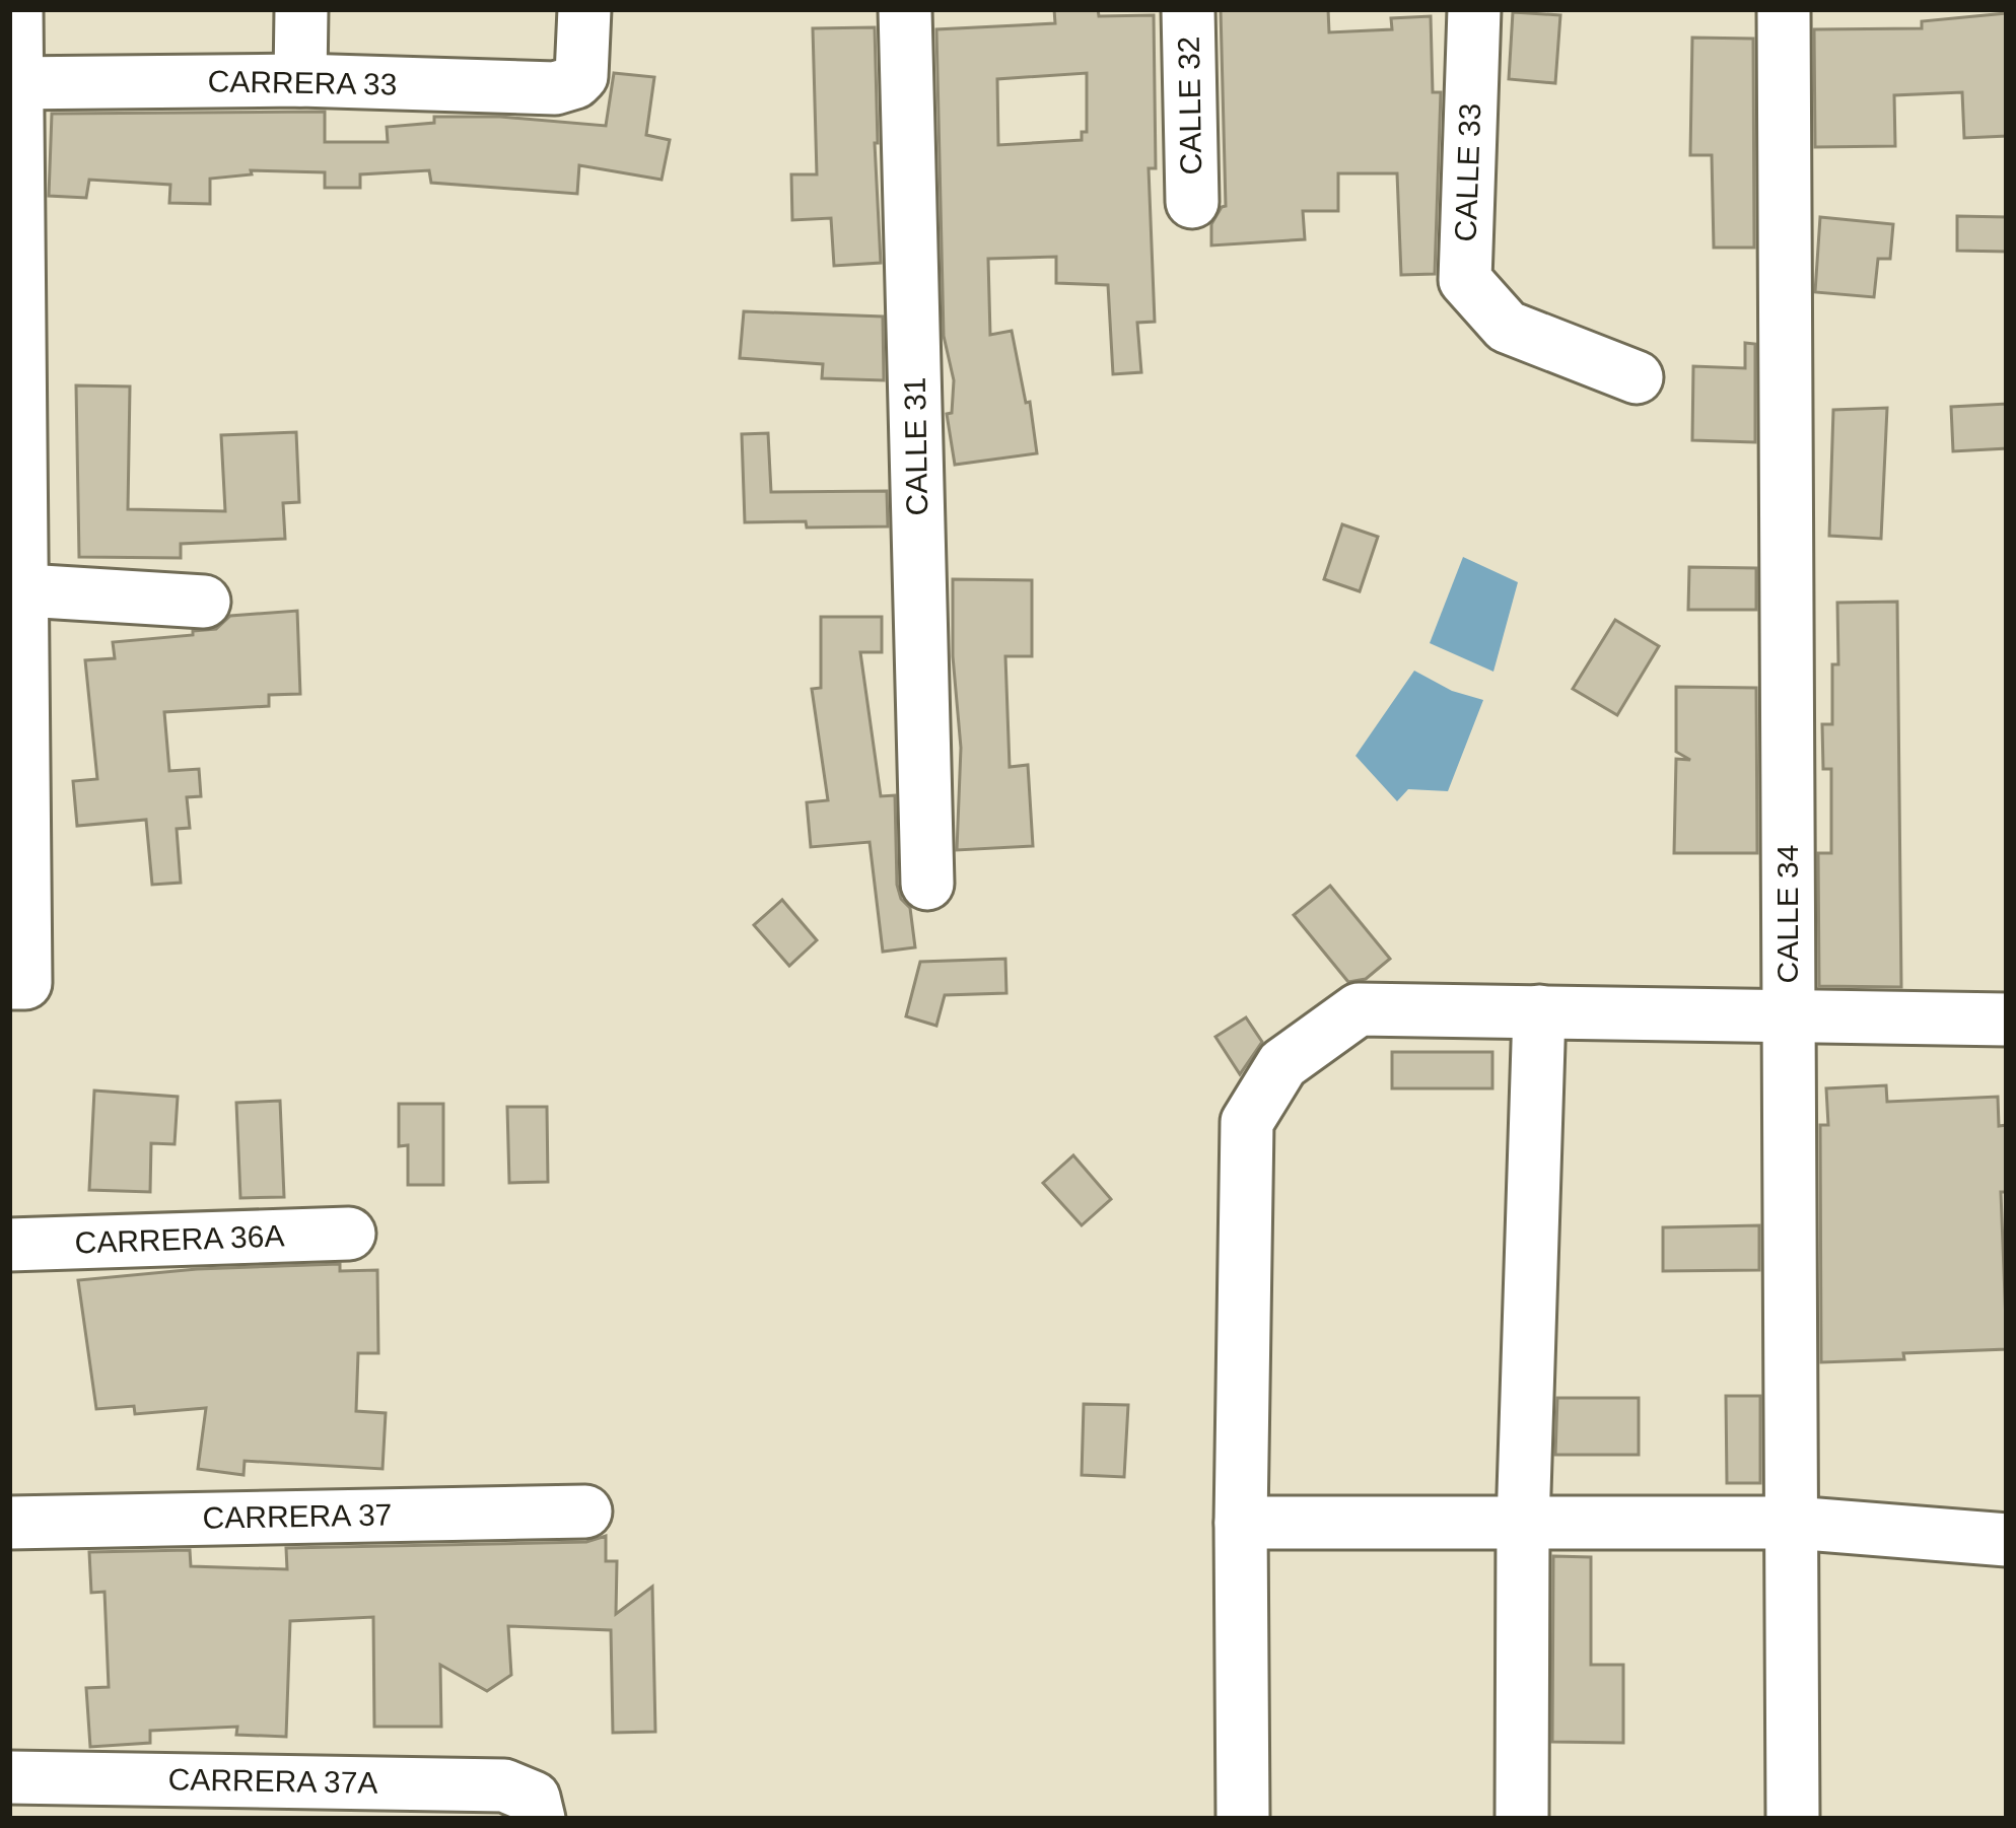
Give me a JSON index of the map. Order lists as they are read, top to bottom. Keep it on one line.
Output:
{"streets":{"street":["CARRERA 33","CALLE 32","CALLE 33","CALLE 31","CALLE 34","CARRERA 36A","CARRERA 37","CARRERA 37A"]}}
